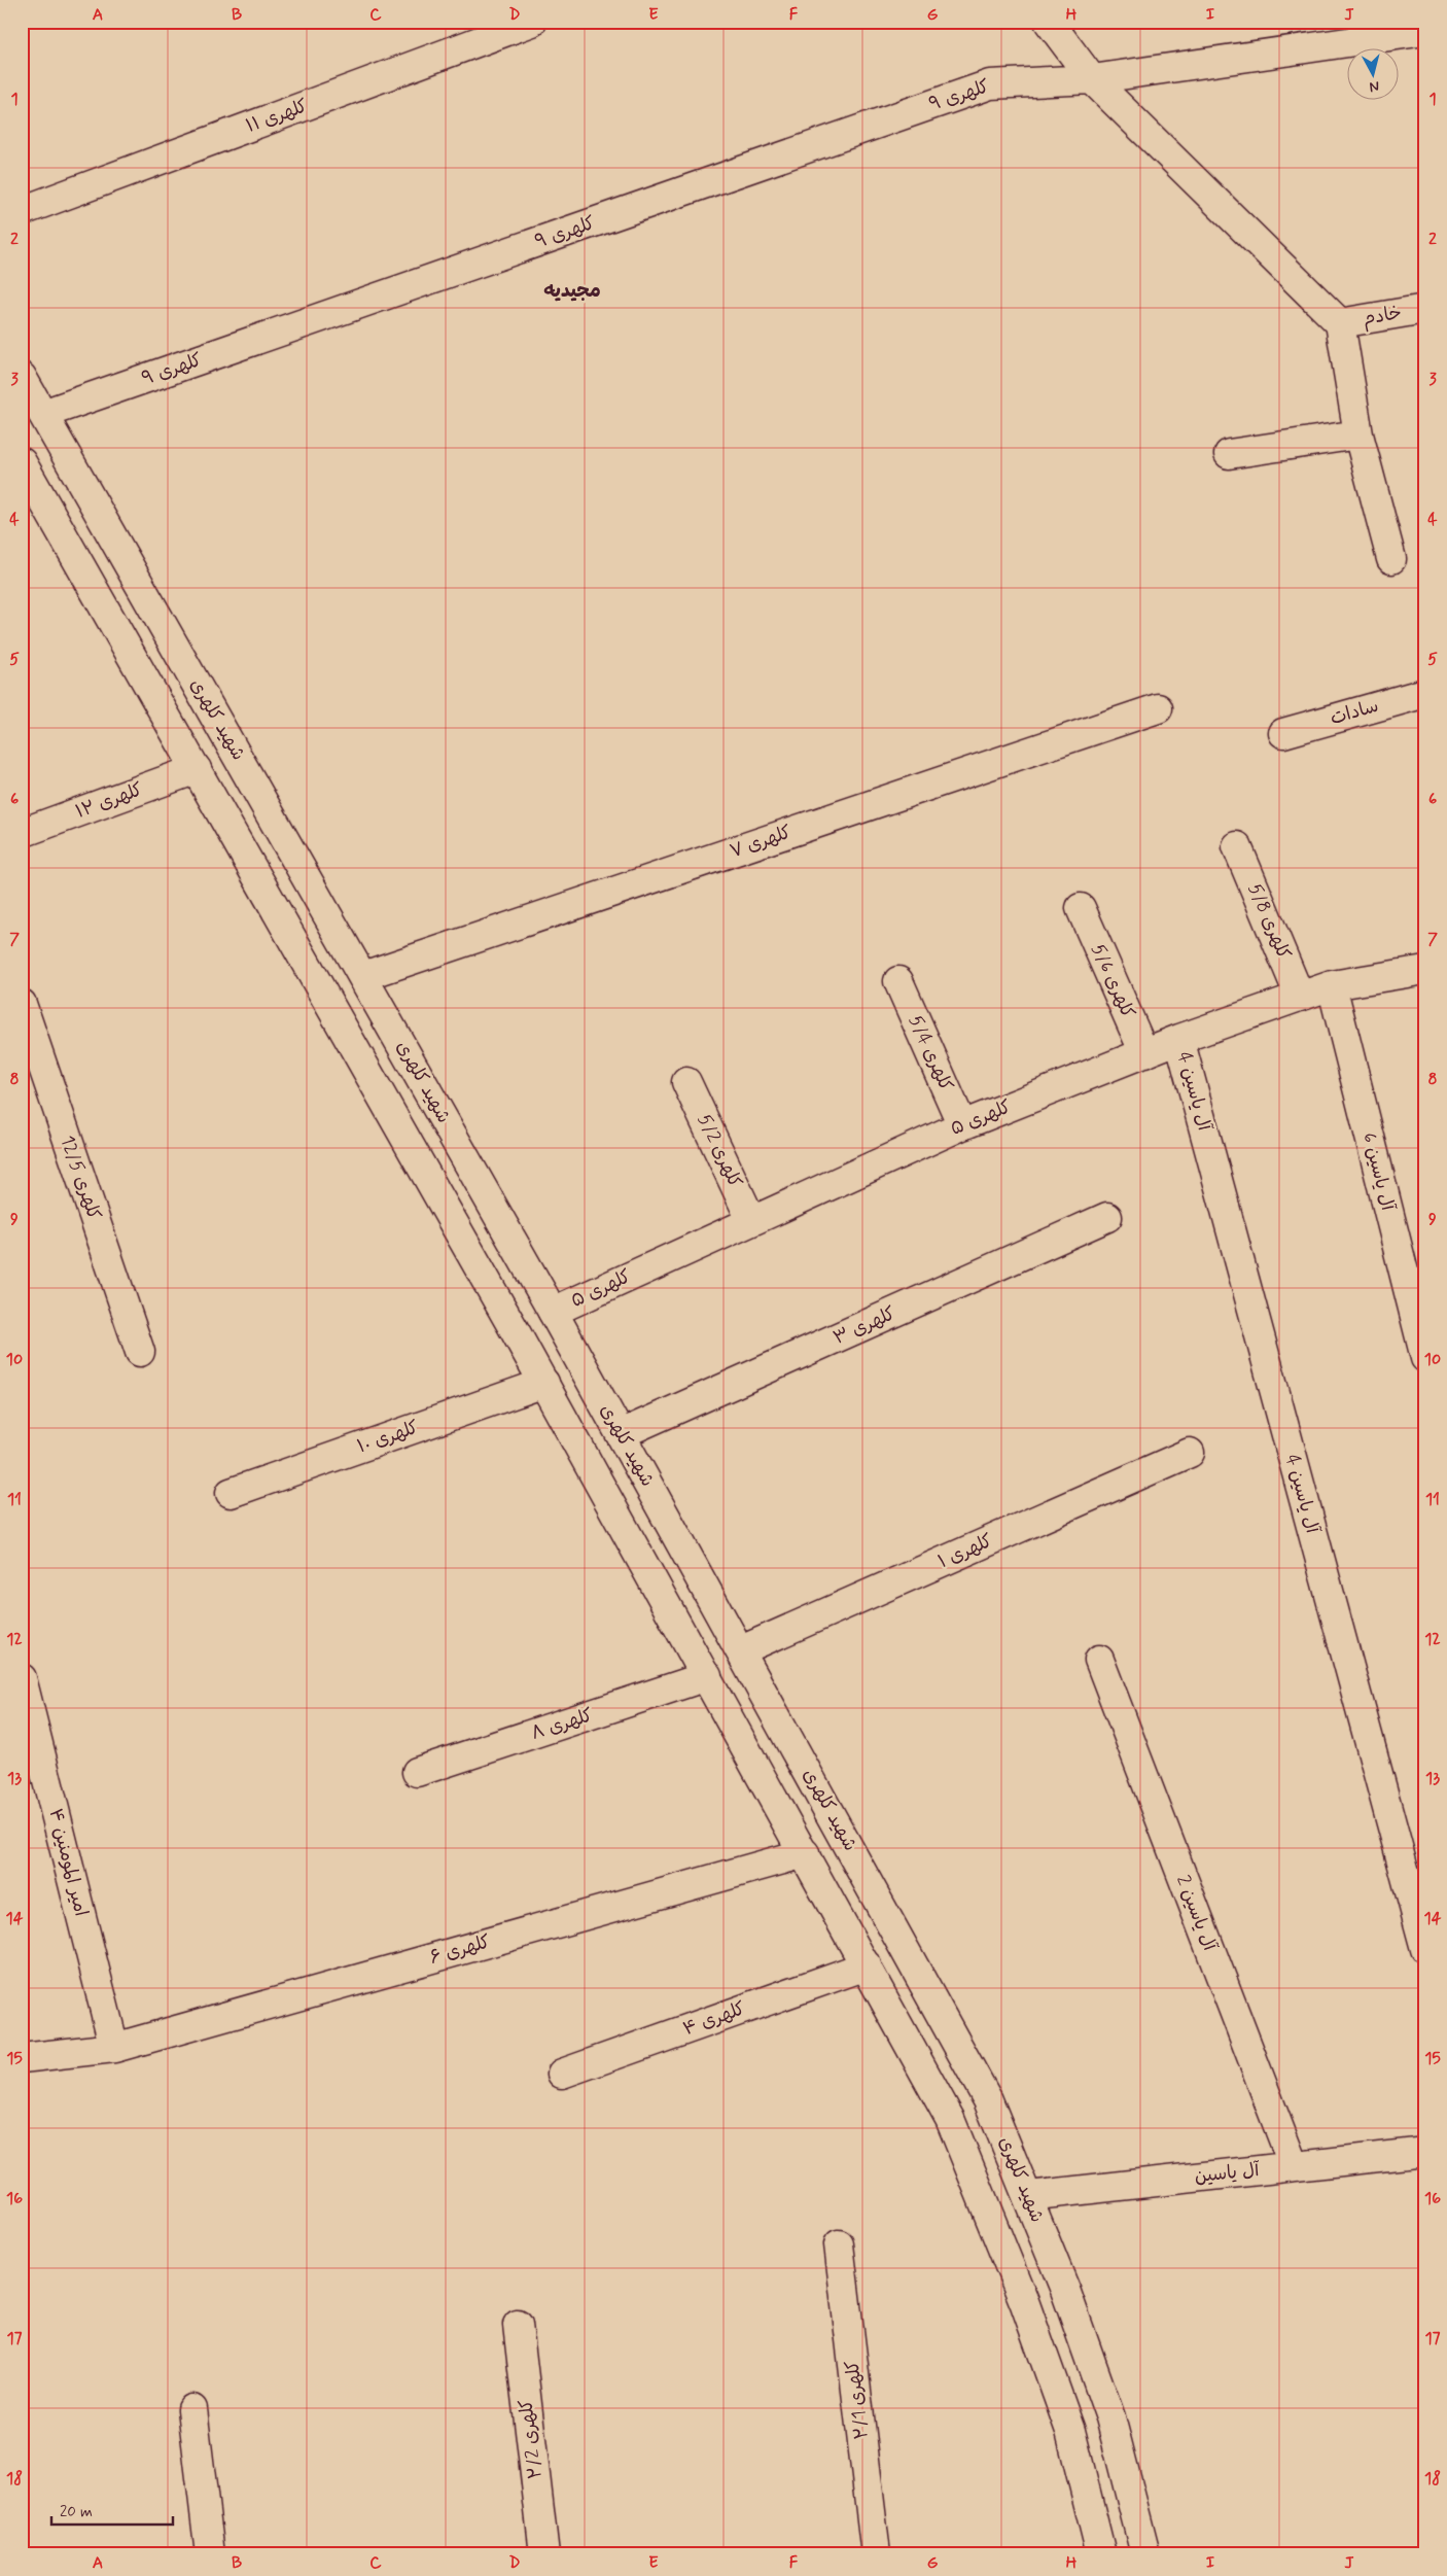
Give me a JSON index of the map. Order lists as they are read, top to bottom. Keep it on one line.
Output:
{"streets":{"street":["کلهری ۹","کلهری ۱۱","خادم","سادات","شهید کلهری","کلهری ۱۲","کلهری ۷","کلهری 5/8","کلهری 5/6","کلهری 5/4","آل یاسین 4","کلهری ۵","کلهری 5/2","آل یاسین 6","کلهری 12/5","کلهری ۳","کلهری ۱۰","کلهری ۱","کلهری ۸","امیر المومنین ۴","آل یاسین 2","کلهری ۶","کلهری ۴","آل یاسین","کلهری ۲/1","کلهری ۲/2"]},"crossings":[["کلهری ۹","شهید کلهری"],["شهید کلهری","کلهری ۷"],["شهید کلهری","کلهری ۵"],["شهید کلهری","کلهری ۳"],["شهید کلهری","کلهری ۱"],["شهید کلهری","آل یاسین"],["کلهری 5/8","کلهری ۵"],["کلهری 5/6","کلهری ۵"],["کلهری 5/4","کلهری ۵"],["آل یاسین 4","کلهری ۵"],["کلهری ۵","کلهری 5/2"],["کلهری ۵","آل یاسین 6"],["امیر المومنین ۴","کلهری ۶"],["آل یاسین 2","آل یاسین"]],"districts":["مجیدیه"],"scale_bar":"20 m","north":"bottom","grid":{"columns":["A","B","C","D","E","F","G","H","I","J"],"rows":["1","2","3","4","5","6","7","8","9","10","11","12","13","14","15","16","17","18"]}}
